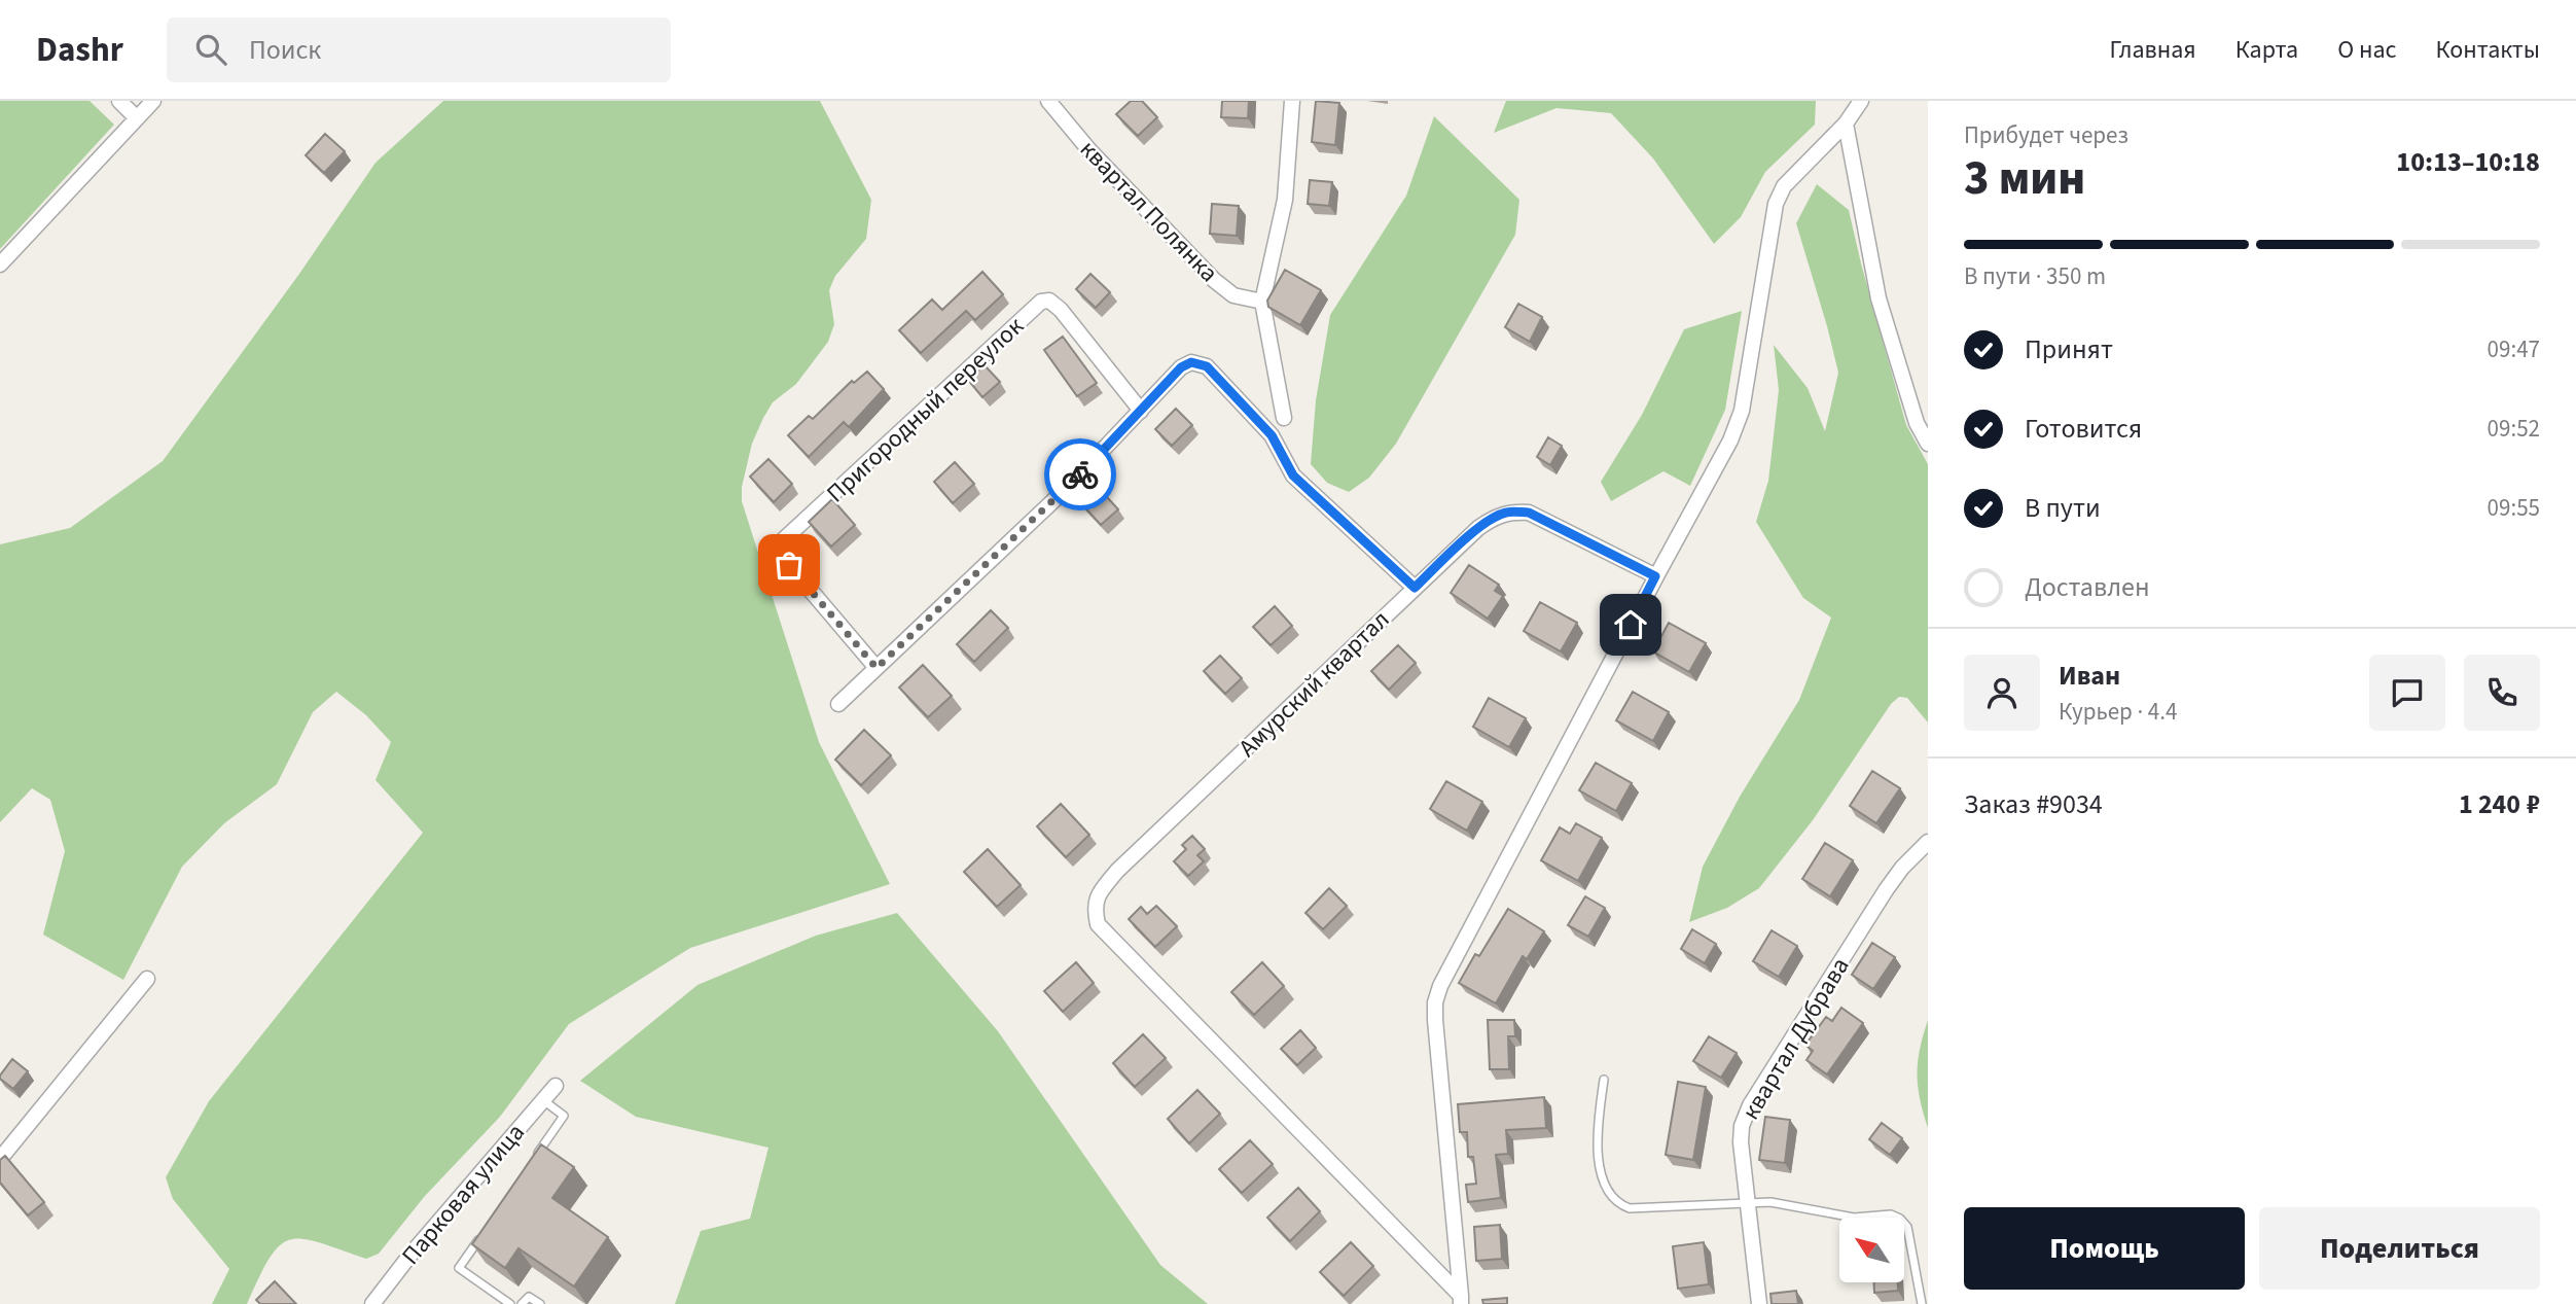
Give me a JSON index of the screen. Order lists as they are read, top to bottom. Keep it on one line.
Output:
{"streets":{"street":["квартал Полянка","Пригородный переулок","Амурский квартал","квартал Дубрава","Парковая улица"]},"north":"top left","page":{"header":"Dashr","search":"Поиск","nav":["Главная","Карта","О нас","Контакты"],"heading":["3 мин","Прибудет через","10:13–10:18"],"panel":["Иван","Курьер · 4.4","Заказ #9034","1 240 ₽"],"bar":"В пути · 350 m","list":[["Принят","09:47"],["Готовится","09:52"],["В пути","09:55"],"Доставлен"],"buttons":["Помощь","Поделиться"]}}
